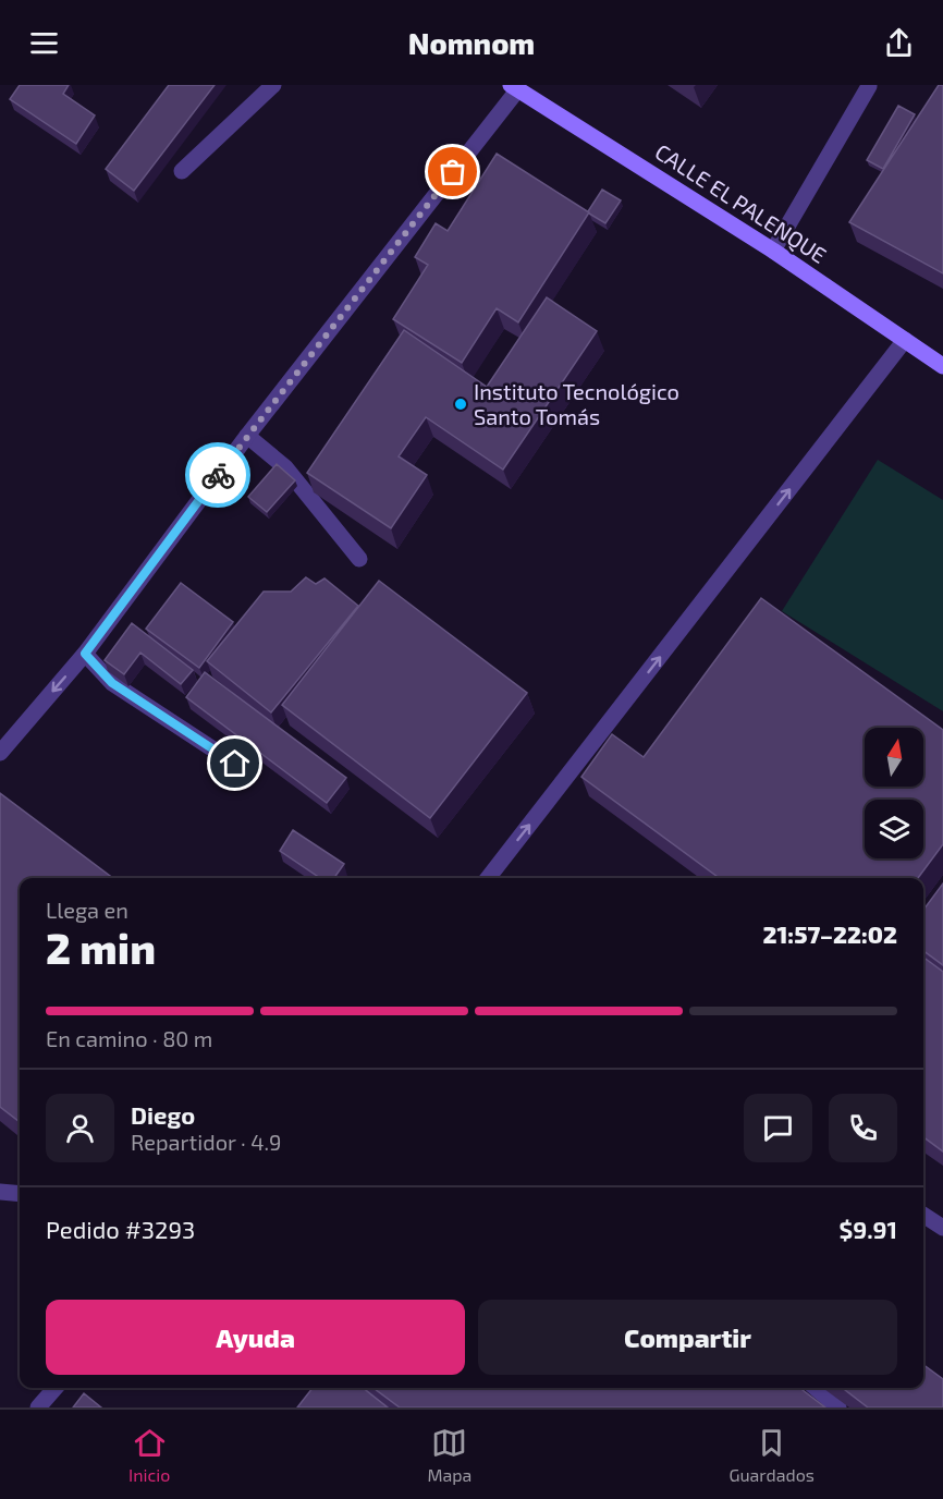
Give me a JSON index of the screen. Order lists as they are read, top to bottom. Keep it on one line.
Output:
{"streets":{"street":["CALLE EL PALENQUE"]},"places":["Instituto Tecnológico Santo Tomás"],"north":"top","page":{"header":"Nomnom","heading":["2 min","Llega en","21:57–22:02"],"panel":["Diego","Repartidor · 4.9","Pedido #3293","$9.91"],"bar":"En camino · 80 m","buttons":["Ayuda","Compartir"],"tabs":["Inicio","Mapa","Guardados"]}}
